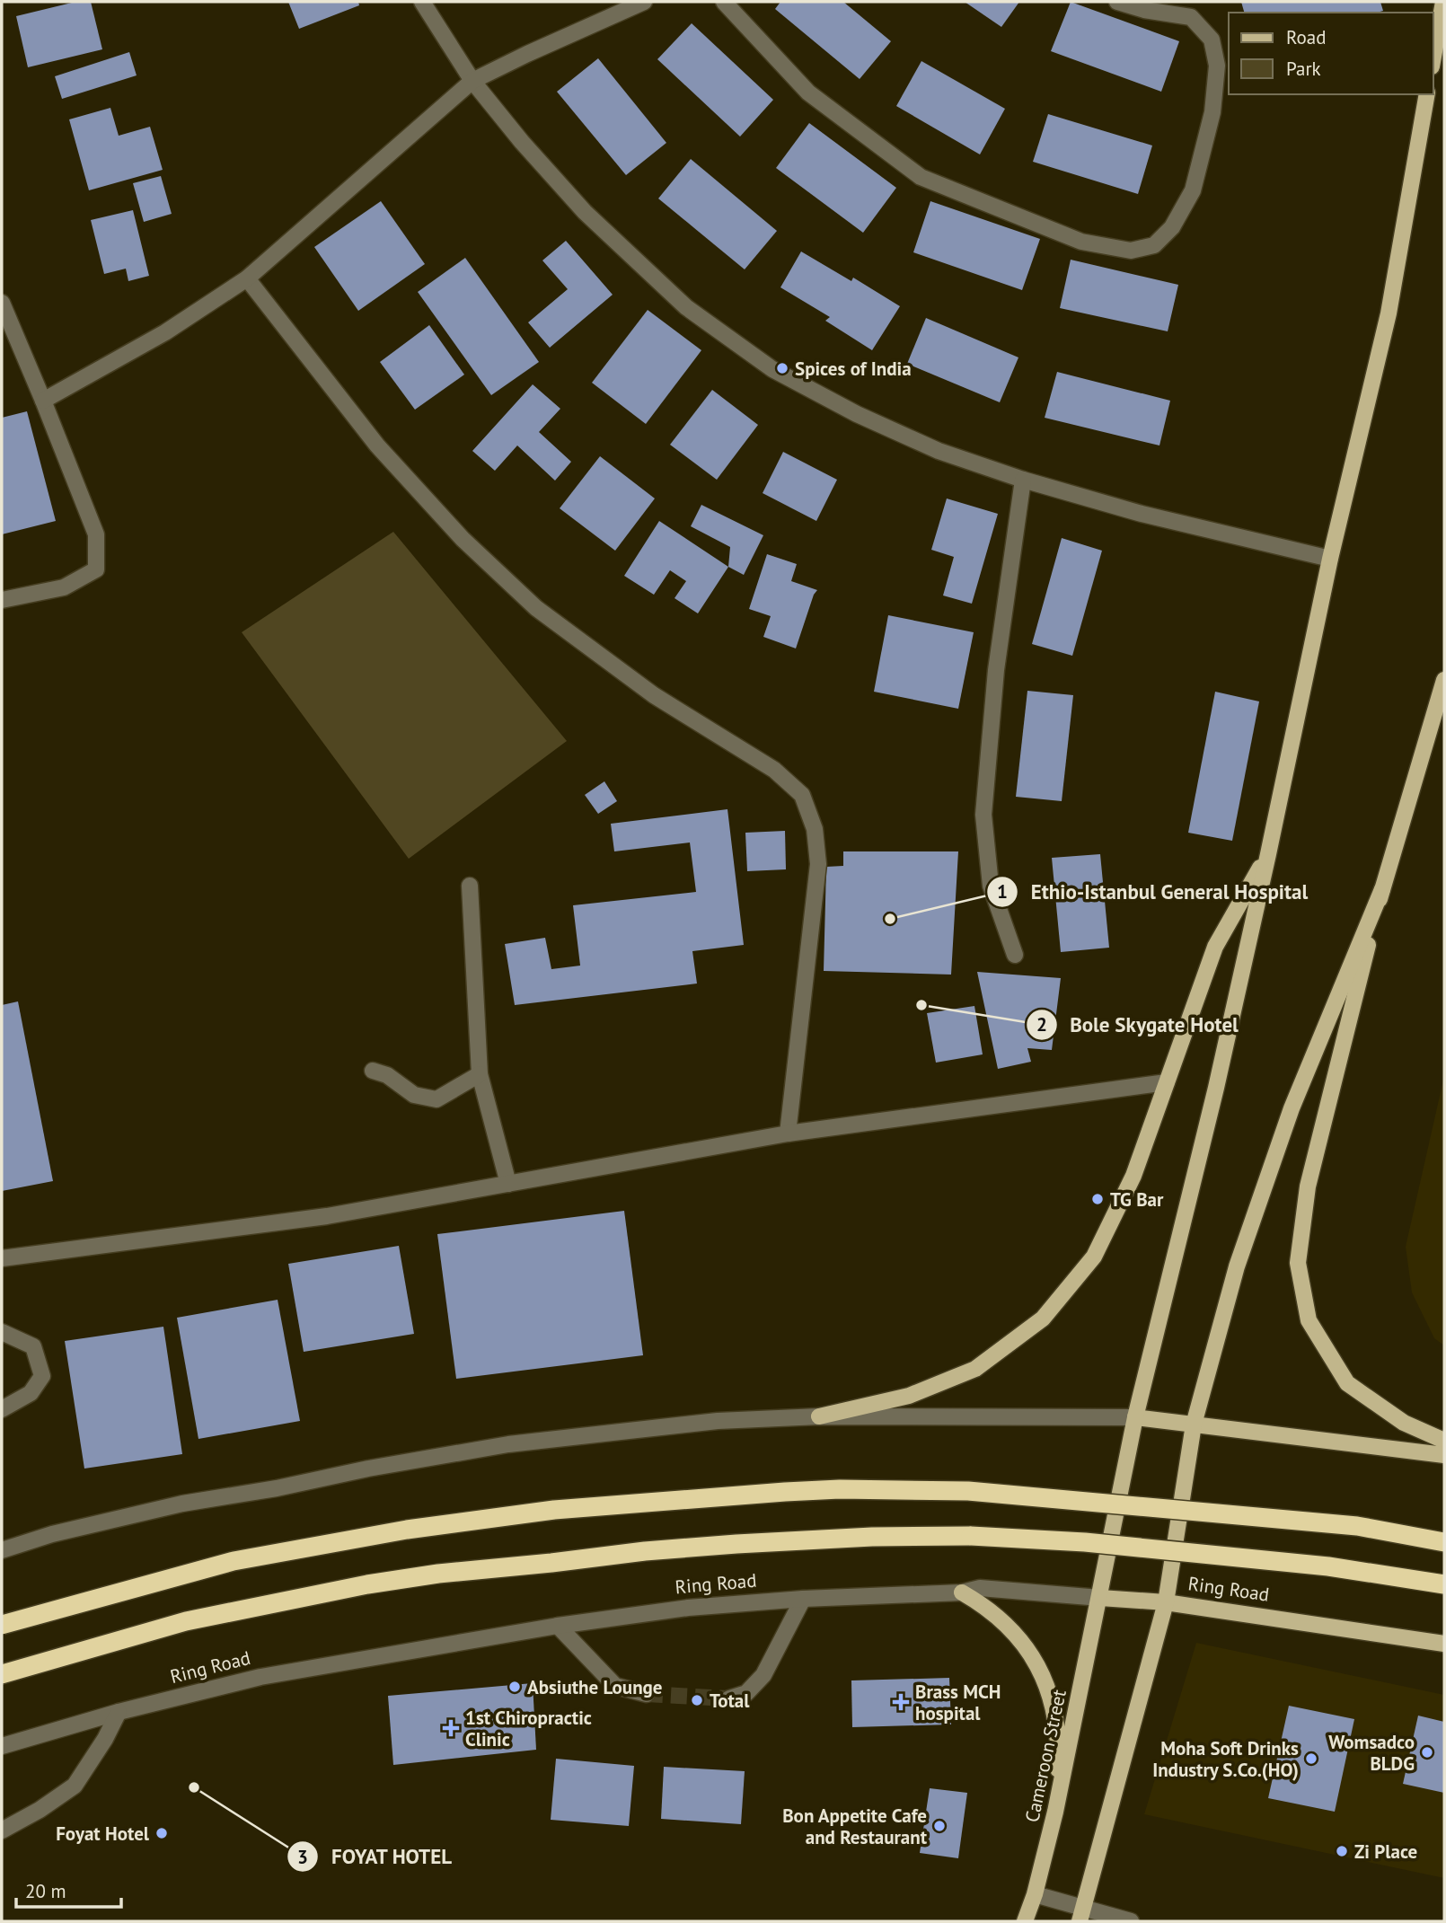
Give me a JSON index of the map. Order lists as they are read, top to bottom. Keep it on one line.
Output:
{"streets":{"highway":["Ring Road"],"main road":["Cameroon Street"]},"crossings":[["Ring Road","Cameroon Street"]],"places":{"other":["Spices of India","Ethio-Istanbul General Hospital","Bole Skygate Hotel","TG Bar","Absiuthe Lounge","Total","Womsadco BLDG","Moha Soft Drinks Industry S.Co.(HO)","FOYAT HOTEL","Bon Appetite Cafe and Restaurant","Foyat Hotel","Zi Place"],"health":["Brass MCH hospital","1st Chiropractic Clinic"]},"legend":["Road","Park"],"scale_bar":"20 m"}
